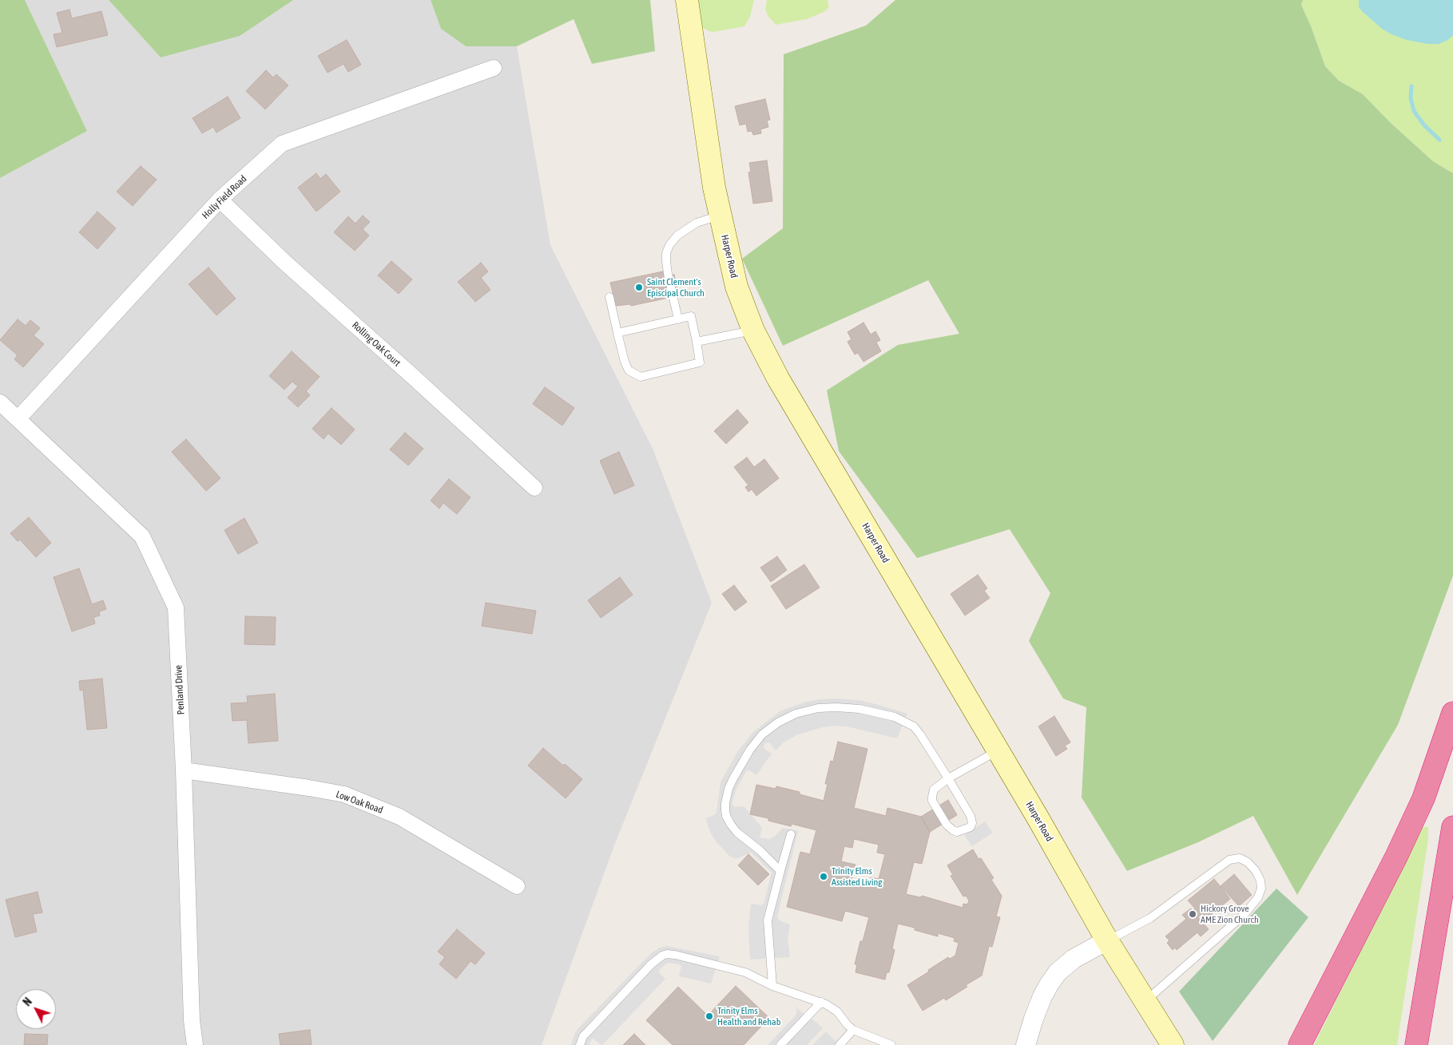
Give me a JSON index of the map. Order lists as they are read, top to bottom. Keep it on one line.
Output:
{"streets":{"main road":["Harper Road"],"street":["Holly Field Road","Rolling Oak Court","Penland Drive","Low Oak Road"]},"crossings":[["Holly Field Road","Rolling Oak Court"],["Holly Field Road","Penland Drive"],["Penland Drive","Low Oak Road"]],"places":["Saint Clement's Episcipal Church","Trinity Elms Assisted Living","Hickory Grove AME Zion Church","Trinity Elms Health and Rehab"],"north":"top left"}
